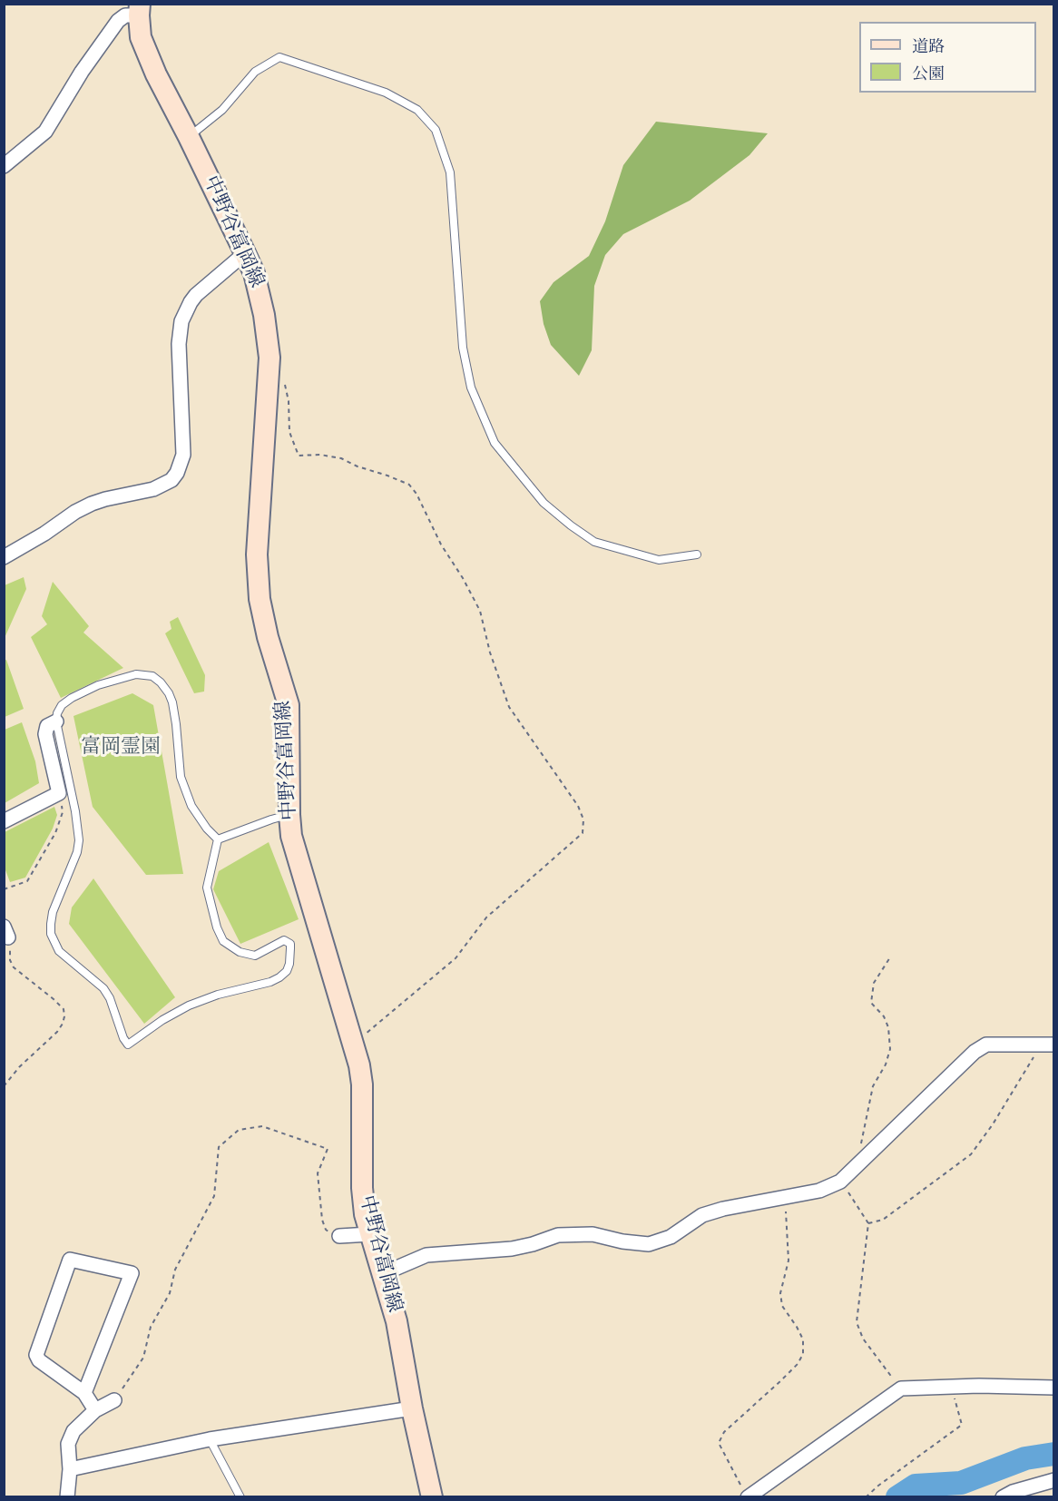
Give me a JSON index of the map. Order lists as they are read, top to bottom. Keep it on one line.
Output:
{"streets":{"main road":["中野谷富岡線"]},"parks":["富岡霊園"],"legend":["道路","公園"]}
